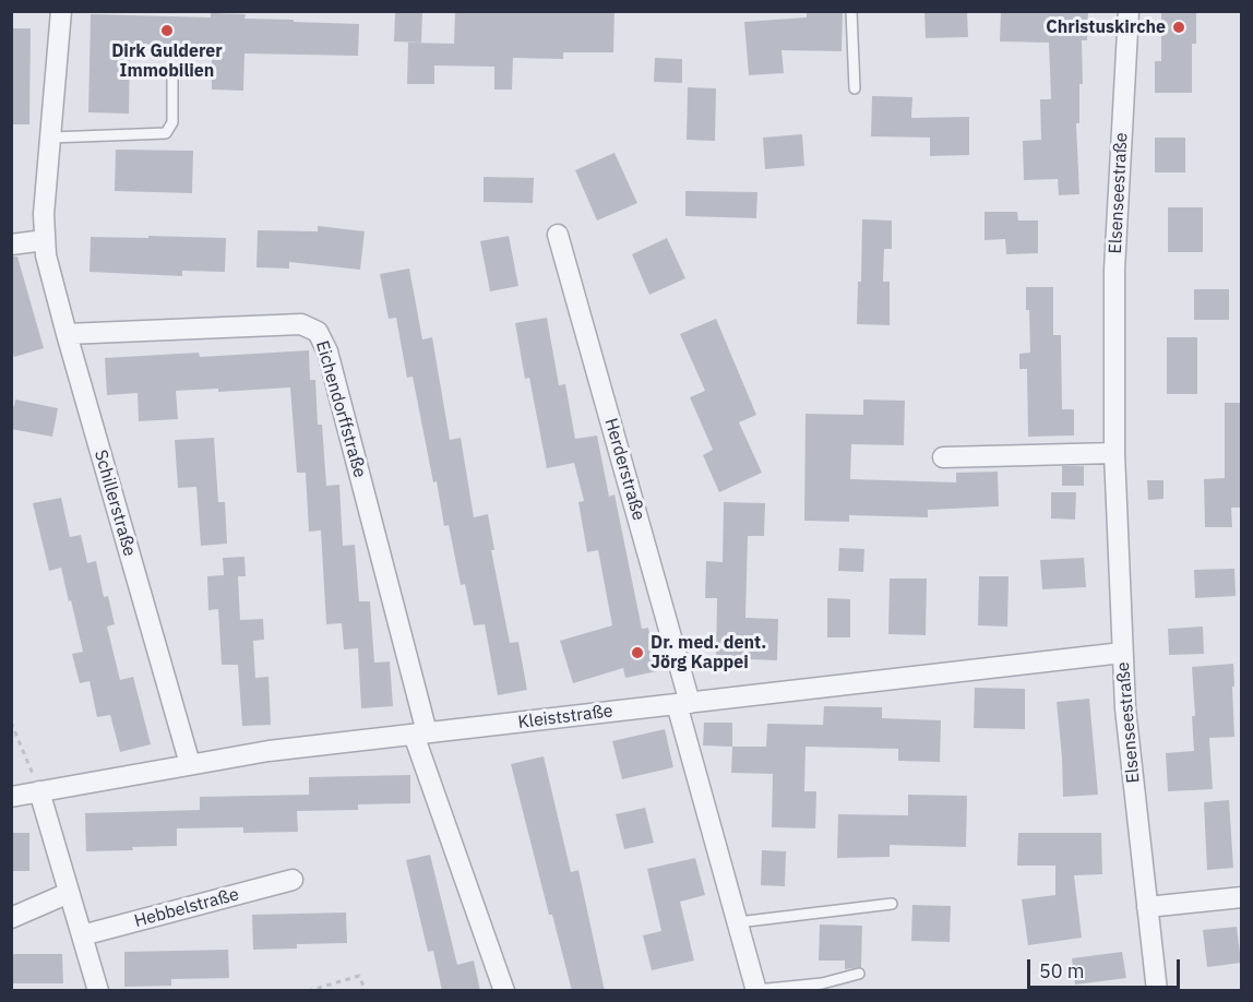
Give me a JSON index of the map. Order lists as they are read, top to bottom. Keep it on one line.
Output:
{"streets":{"street":["Elsenseestraße","Eichendorffstraße","Herderstraße","Schillerstraße","Kleiststraße","Hebbelstraße"]},"crossings":[["Elsenseestraße","Kleiststraße"],["Eichendorffstraße","Schillerstraße"],["Eichendorffstraße","Kleiststraße"],["Herderstraße","Kleiststraße"],["Schillerstraße","Kleiststraße"]],"places":["Christuskirche","Dirk Gulderer Immobilien","Dr. med. dent. Jörg Kappei"],"scale_bar":"50 m"}
